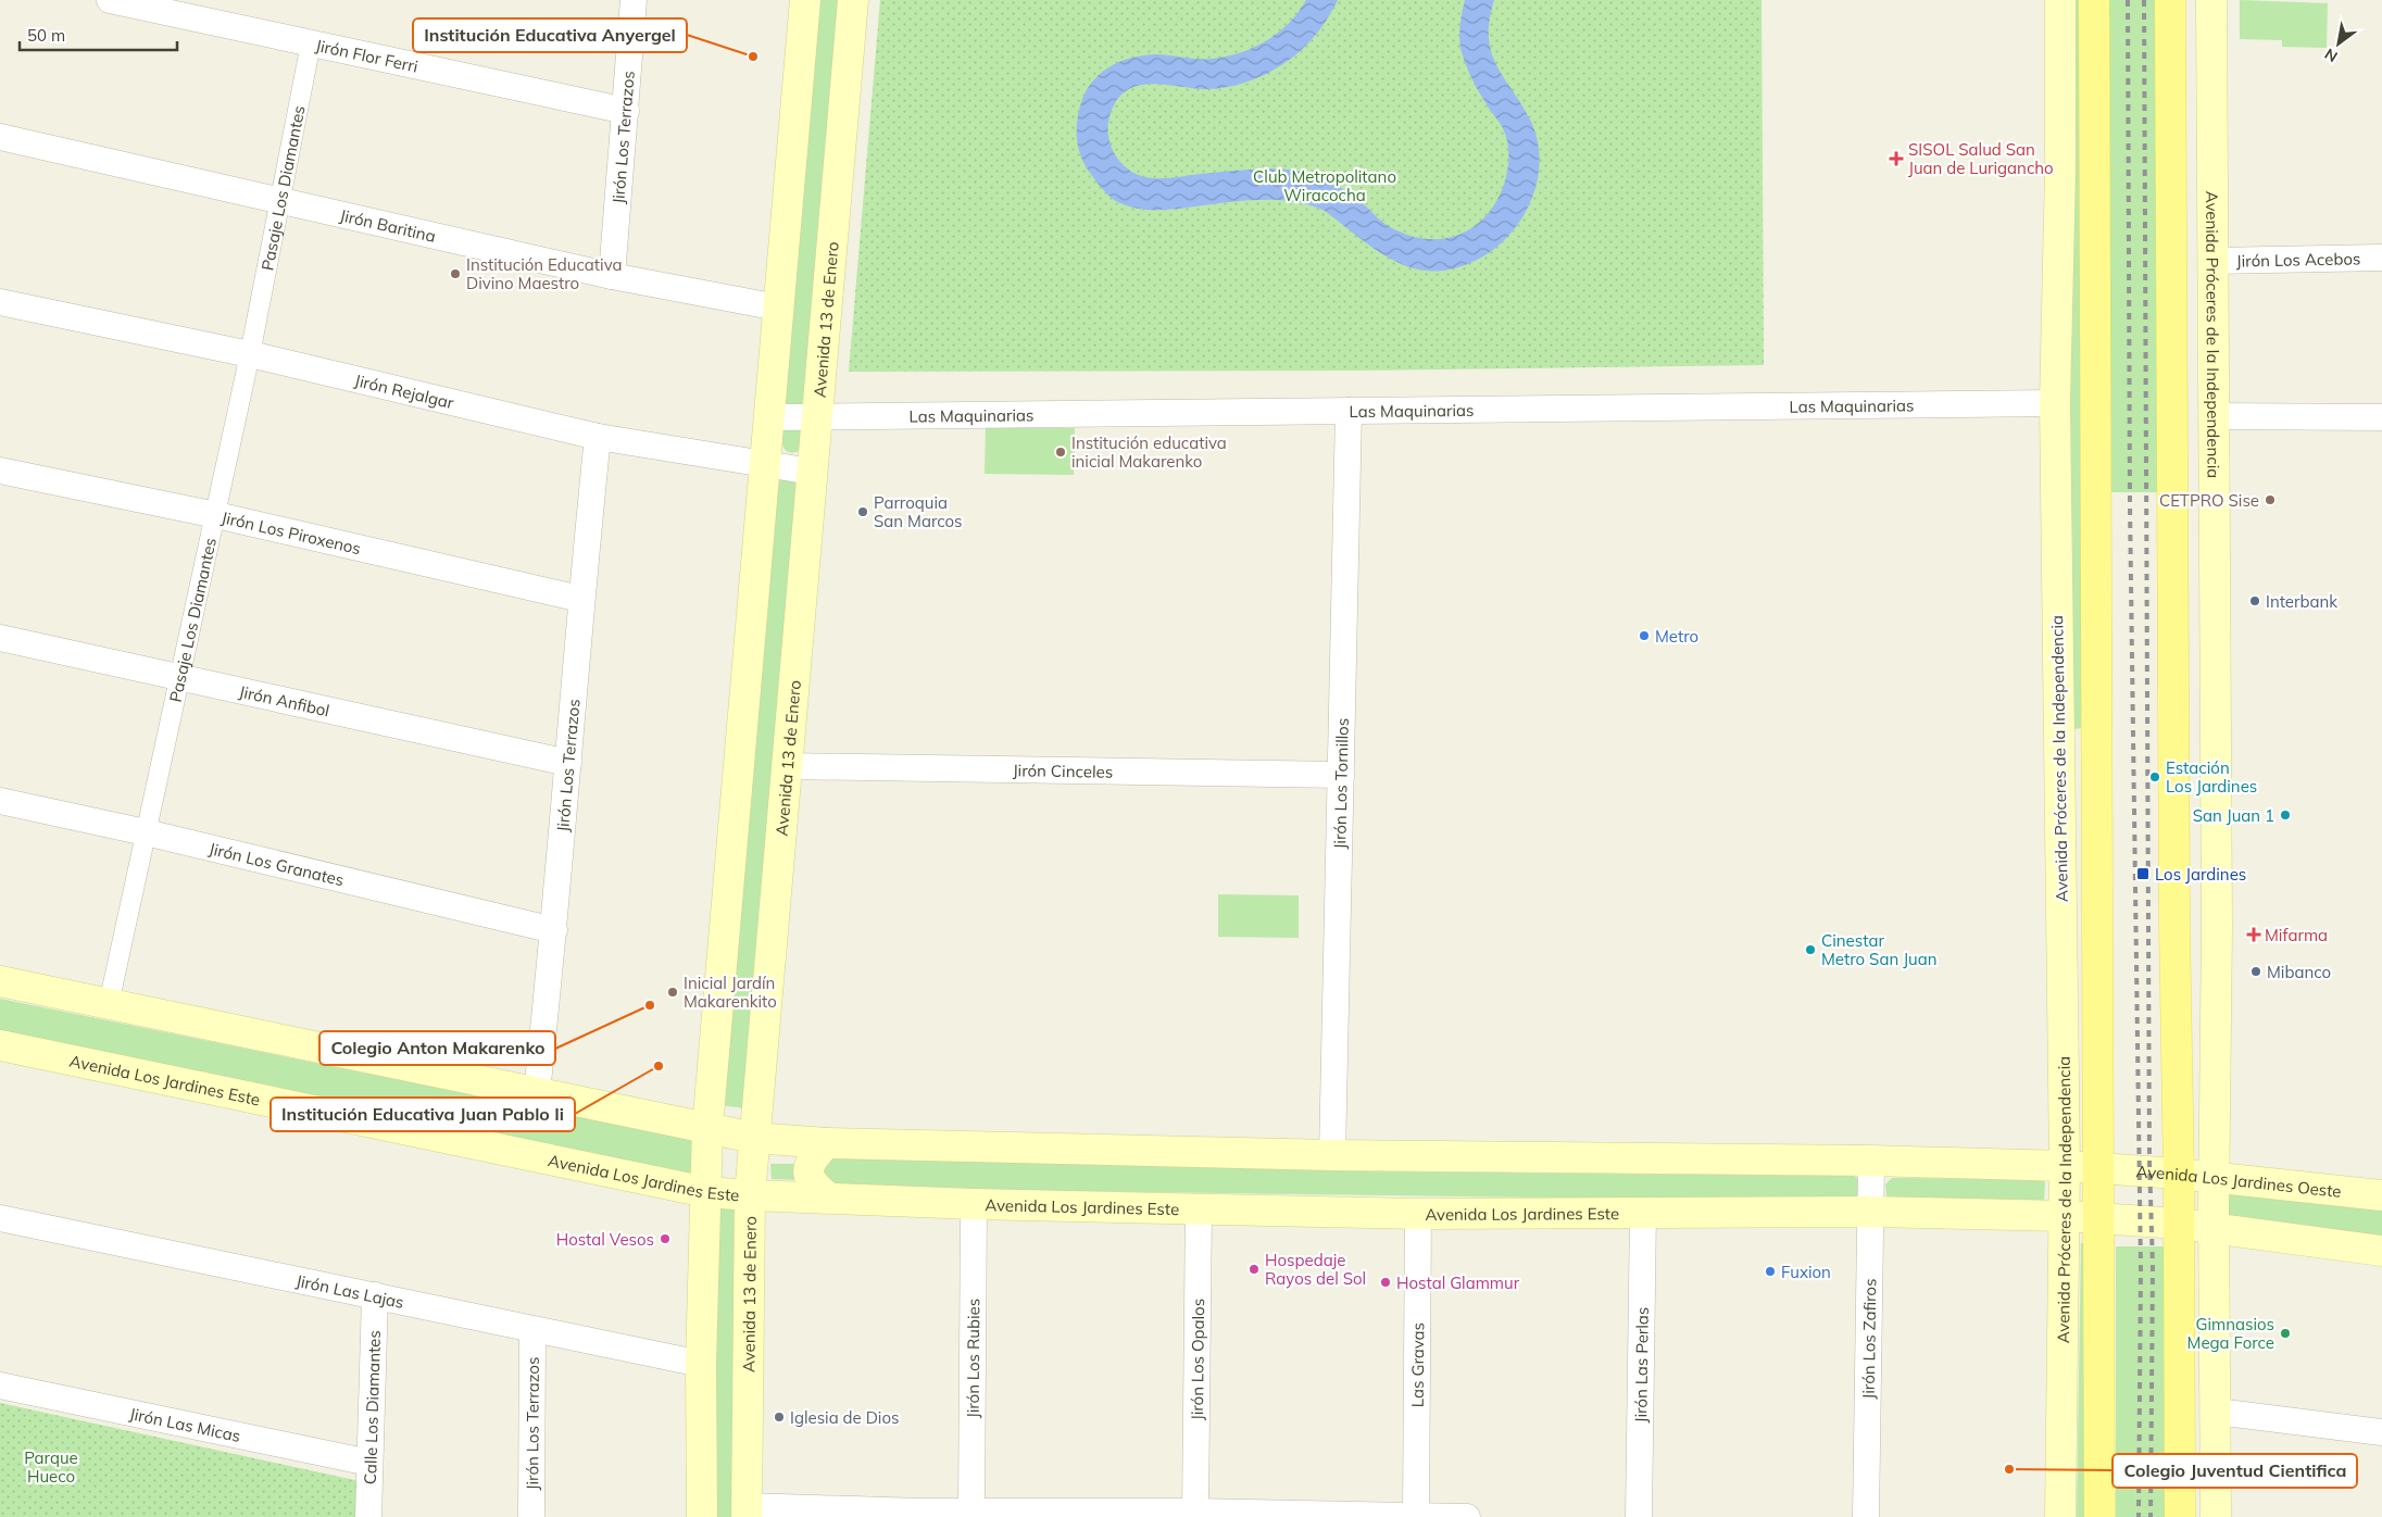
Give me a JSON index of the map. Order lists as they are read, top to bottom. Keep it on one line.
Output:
{"streets":{"main road":["Avenida 13 de Enero","Avenida Próceres de la Independencia","Avenida Los Jardines Este","Avenida Los Jardines Oeste"],"street":["Jirón Flor Ferri","Jirón Los Terrazos","Pasaje Los Diamantes","Jirón Baritina","Jirón Los Acebos","Jirón Rejalgar","Las Maquinarias","Jirón Los Piroxenos","Jirón Anfibol","Jirón Cinceles","Jirón Los Tornillos","Jirón Los Granates","Jirón Las Lajas","Jirón Los Zafiros","Jirón Los Rubies","Jirón Los Opalos","Las Gravas","Jirón Las Perlas","Calle Los Diamantes","Jirón Las Micas"]},"crossings":[["Jirón Flor Ferri","Jirón Los Terrazos"],["Jirón Flor Ferri","Pasaje Los Diamantes"],["Jirón Los Terrazos","Jirón Baritina"],["Jirón Los Terrazos","Jirón Rejalgar"],["Jirón Los Terrazos","Jirón Los Piroxenos"],["Jirón Los Terrazos","Jirón Anfibol"],["Jirón Los Terrazos","Jirón Los Granates"],["Jirón Los Terrazos","Jirón Las Lajas"],["Pasaje Los Diamantes","Jirón Baritina"],["Pasaje Los Diamantes","Jirón Rejalgar"],["Pasaje Los Diamantes","Jirón Los Piroxenos"],["Pasaje Los Diamantes","Jirón Anfibol"],["Pasaje Los Diamantes","Jirón Los Granates"],["Jirón Los Acebos","Avenida Próceres de la Independencia"],["Avenida 13 de Enero","Jirón Rejalgar"],["Avenida 13 de Enero","Las Maquinarias"],["Avenida 13 de Enero","Jirón Cinceles"],["Avenida 13 de Enero","Avenida Los Jardines Este"],["Avenida Próceres de la Independencia","Las Maquinarias"],["Avenida Próceres de la Independencia","Avenida Los Jardines Este"],["Avenida Próceres de la Independencia","Avenida Los Jardines Oeste"],["Las Maquinarias","Jirón Los Tornillos"],["Jirón Cinceles","Jirón Los Tornillos"],["Avenida Los Jardines Este","Jirón Los Zafiros"],["Avenida Los Jardines Este","Jirón Los Rubies"],["Avenida Los Jardines Este","Jirón Los Opalos"],["Avenida Los Jardines Este","Las Gravas"],["Avenida Los Jardines Este","Jirón Las Perlas"],["Jirón Las Lajas","Calle Los Diamantes"],["Calle Los Diamantes","Jirón Las Micas"]],"parks":["Club Metropolitano Wiracocha","Parque Hueco"],"places":{"other":["Institución Educativa Anyergel","Institución Educativa Divino Maestro","Institución educativa inicial Makarenko","CETPRO Sise","Parroquia San Marcos","Interbank","Metro","Estación Los Jardines","San Juan 1","Cinestar Metro San Juan","Mibanco","Inicial Jardín Makarenkito","Colegio Anton Makarenko","Institución Educativa Juan Pablo Ii","Hostal Vesos","Hospedaje Rayos del Sol","Fuxion","Hostal Glammur","Gimnasios Mega Force","Iglesia de Dios","Colegio Juventud Cientifica"],"health":["SISOL Salud San Juan de Lurigancho","Mifarma"],"transit":["Los Jardines"]},"scale_bar":"50 m","north":"bottom left"}
